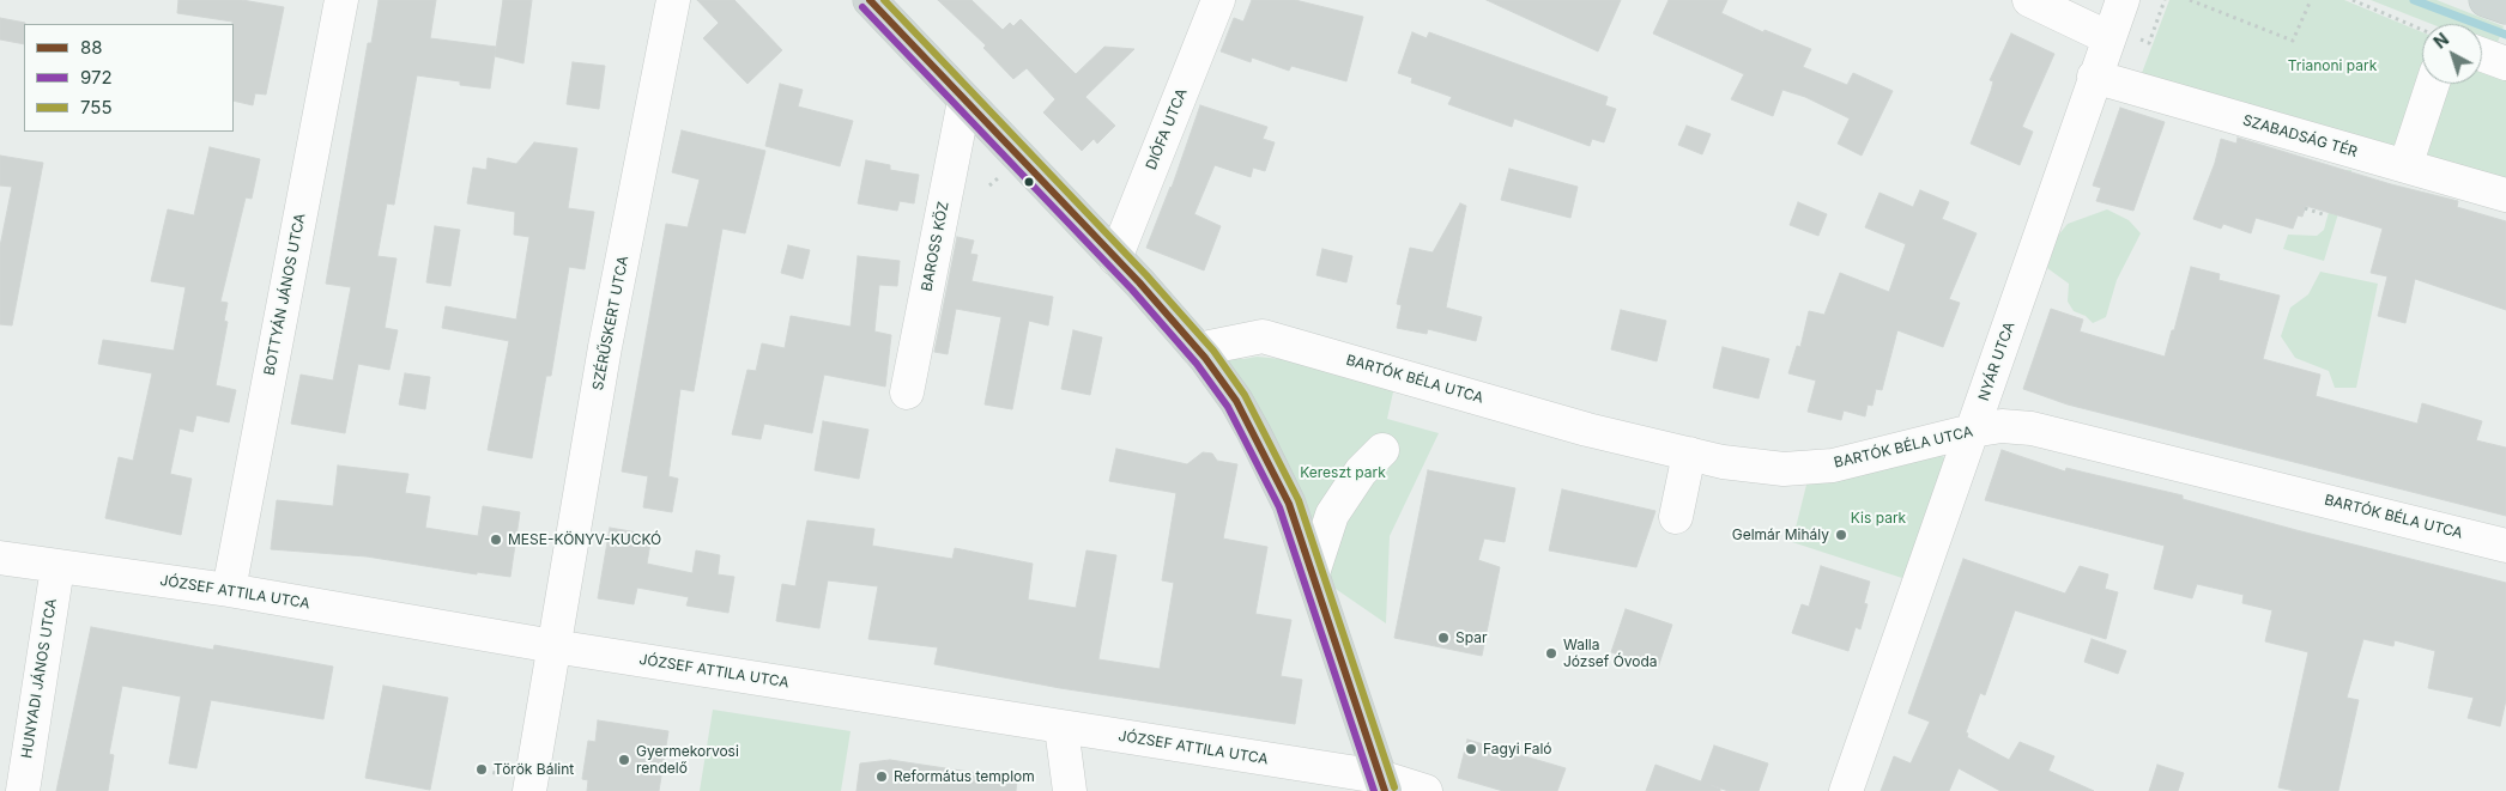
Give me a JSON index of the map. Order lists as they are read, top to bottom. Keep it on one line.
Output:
{"streets":{"street":["DIÓFA UTCA","SZABADSÁG TÉR","BAROSS KÖZ","BOTTYÁN JÁNOS UTCA","SZÉRŰSKERT UTCA","NYÁR UTCA","BARTÓK BÉLA UTCA","JÓZSEF ATTILA UTCA","HUNYADI JÁNOS UTCA"]},"crossings":[["SZABADSÁG TÉR","NYÁR UTCA"],["BOTTYÁN JÁNOS UTCA","JÓZSEF ATTILA UTCA"],["SZÉRŰSKERT UTCA","JÓZSEF ATTILA UTCA"],["NYÁR UTCA","BARTÓK BÉLA UTCA"],["JÓZSEF ATTILA UTCA","HUNYADI JÁNOS UTCA"]],"parks":["Trianoni park","Kereszt park","Kis park"],"places":["Gelmár Mihály","MESE-KÖNYV-KUCKÓ","Spar","Walla József Óvoda","Fagyi Faló","Gyermekorvosi rendelő","Török Bálint","Református templom"],"lines":["transit line 88","transit line 755","transit line 972"],"legend":["88","972","755"],"north":"top left"}
